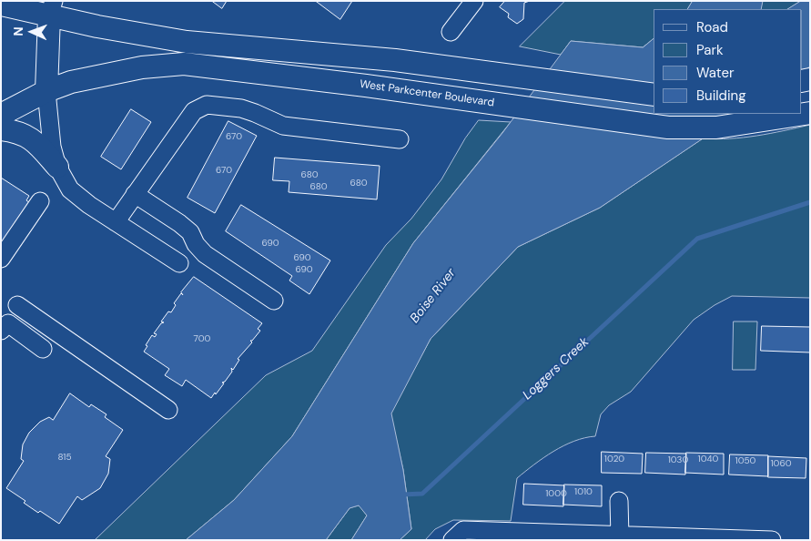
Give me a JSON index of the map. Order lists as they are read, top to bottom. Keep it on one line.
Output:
{"streets":{"main road":["West Parkcenter Boulevard"]},"water":["Boise River","Loggers Creek"],"house_numbers":["670","670","680","680","680","690","690","690","700","815","1020","1040","1030","1050","1060","1010","1000"],"legend":["Road","Park","Water","Building"],"north":"left"}
